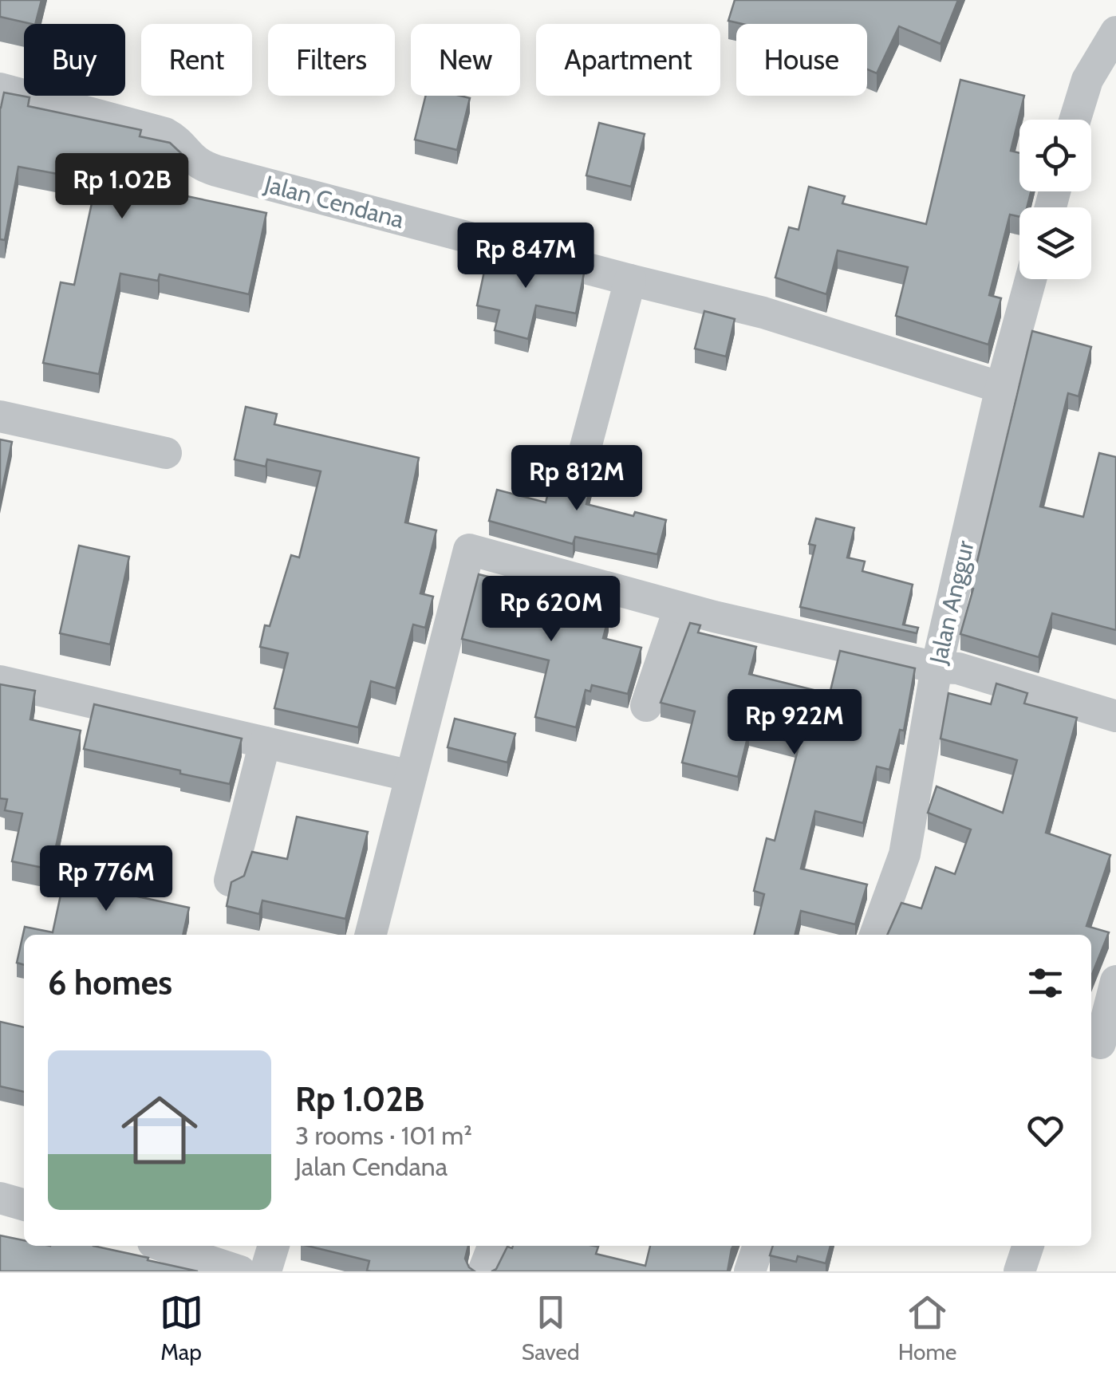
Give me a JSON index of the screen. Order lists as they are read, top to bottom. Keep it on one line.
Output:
{"streets":{"street":["Jalan Cendana","Jalan Anggur"]},"crossings":[["Jalan Cendana","Jalan Anggur"]],"page":{"chip":["Buy","Rent","Filters","New","Apartment","House"],"price":["Rp 1.02B","Rp 847M","Rp 812M","Rp 620M","Rp 922M","Rp 776M"],"heading":"6 homes","list":[{"name":"Rp 1.02B","note":"3 rooms · 101 m² · Jalan Cendana"}],"tabs":["Map","Saved","Home"]}}
